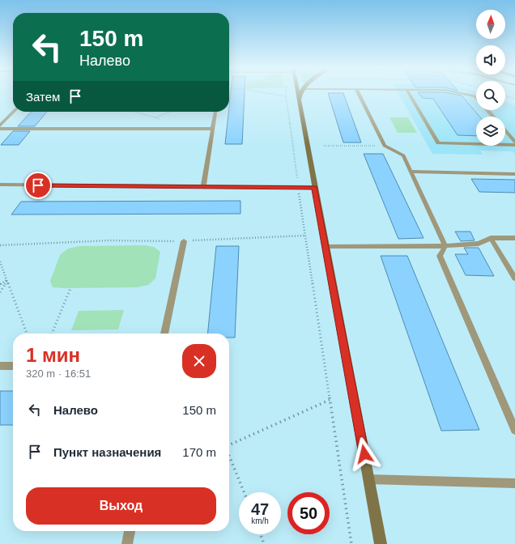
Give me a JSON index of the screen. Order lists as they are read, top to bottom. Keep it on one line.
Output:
{"north":"top","page":{"turn":["150 m","Налево"],"then":"Затем","heading":["1 мин","320 m · 16:51"],"list":[{"name":"Налево","value":"150 m"},{"name":"Пункт назначения","value":"170 m"}],"buttons":"Выход","speed":"47 km/h","limit":"50"}}
